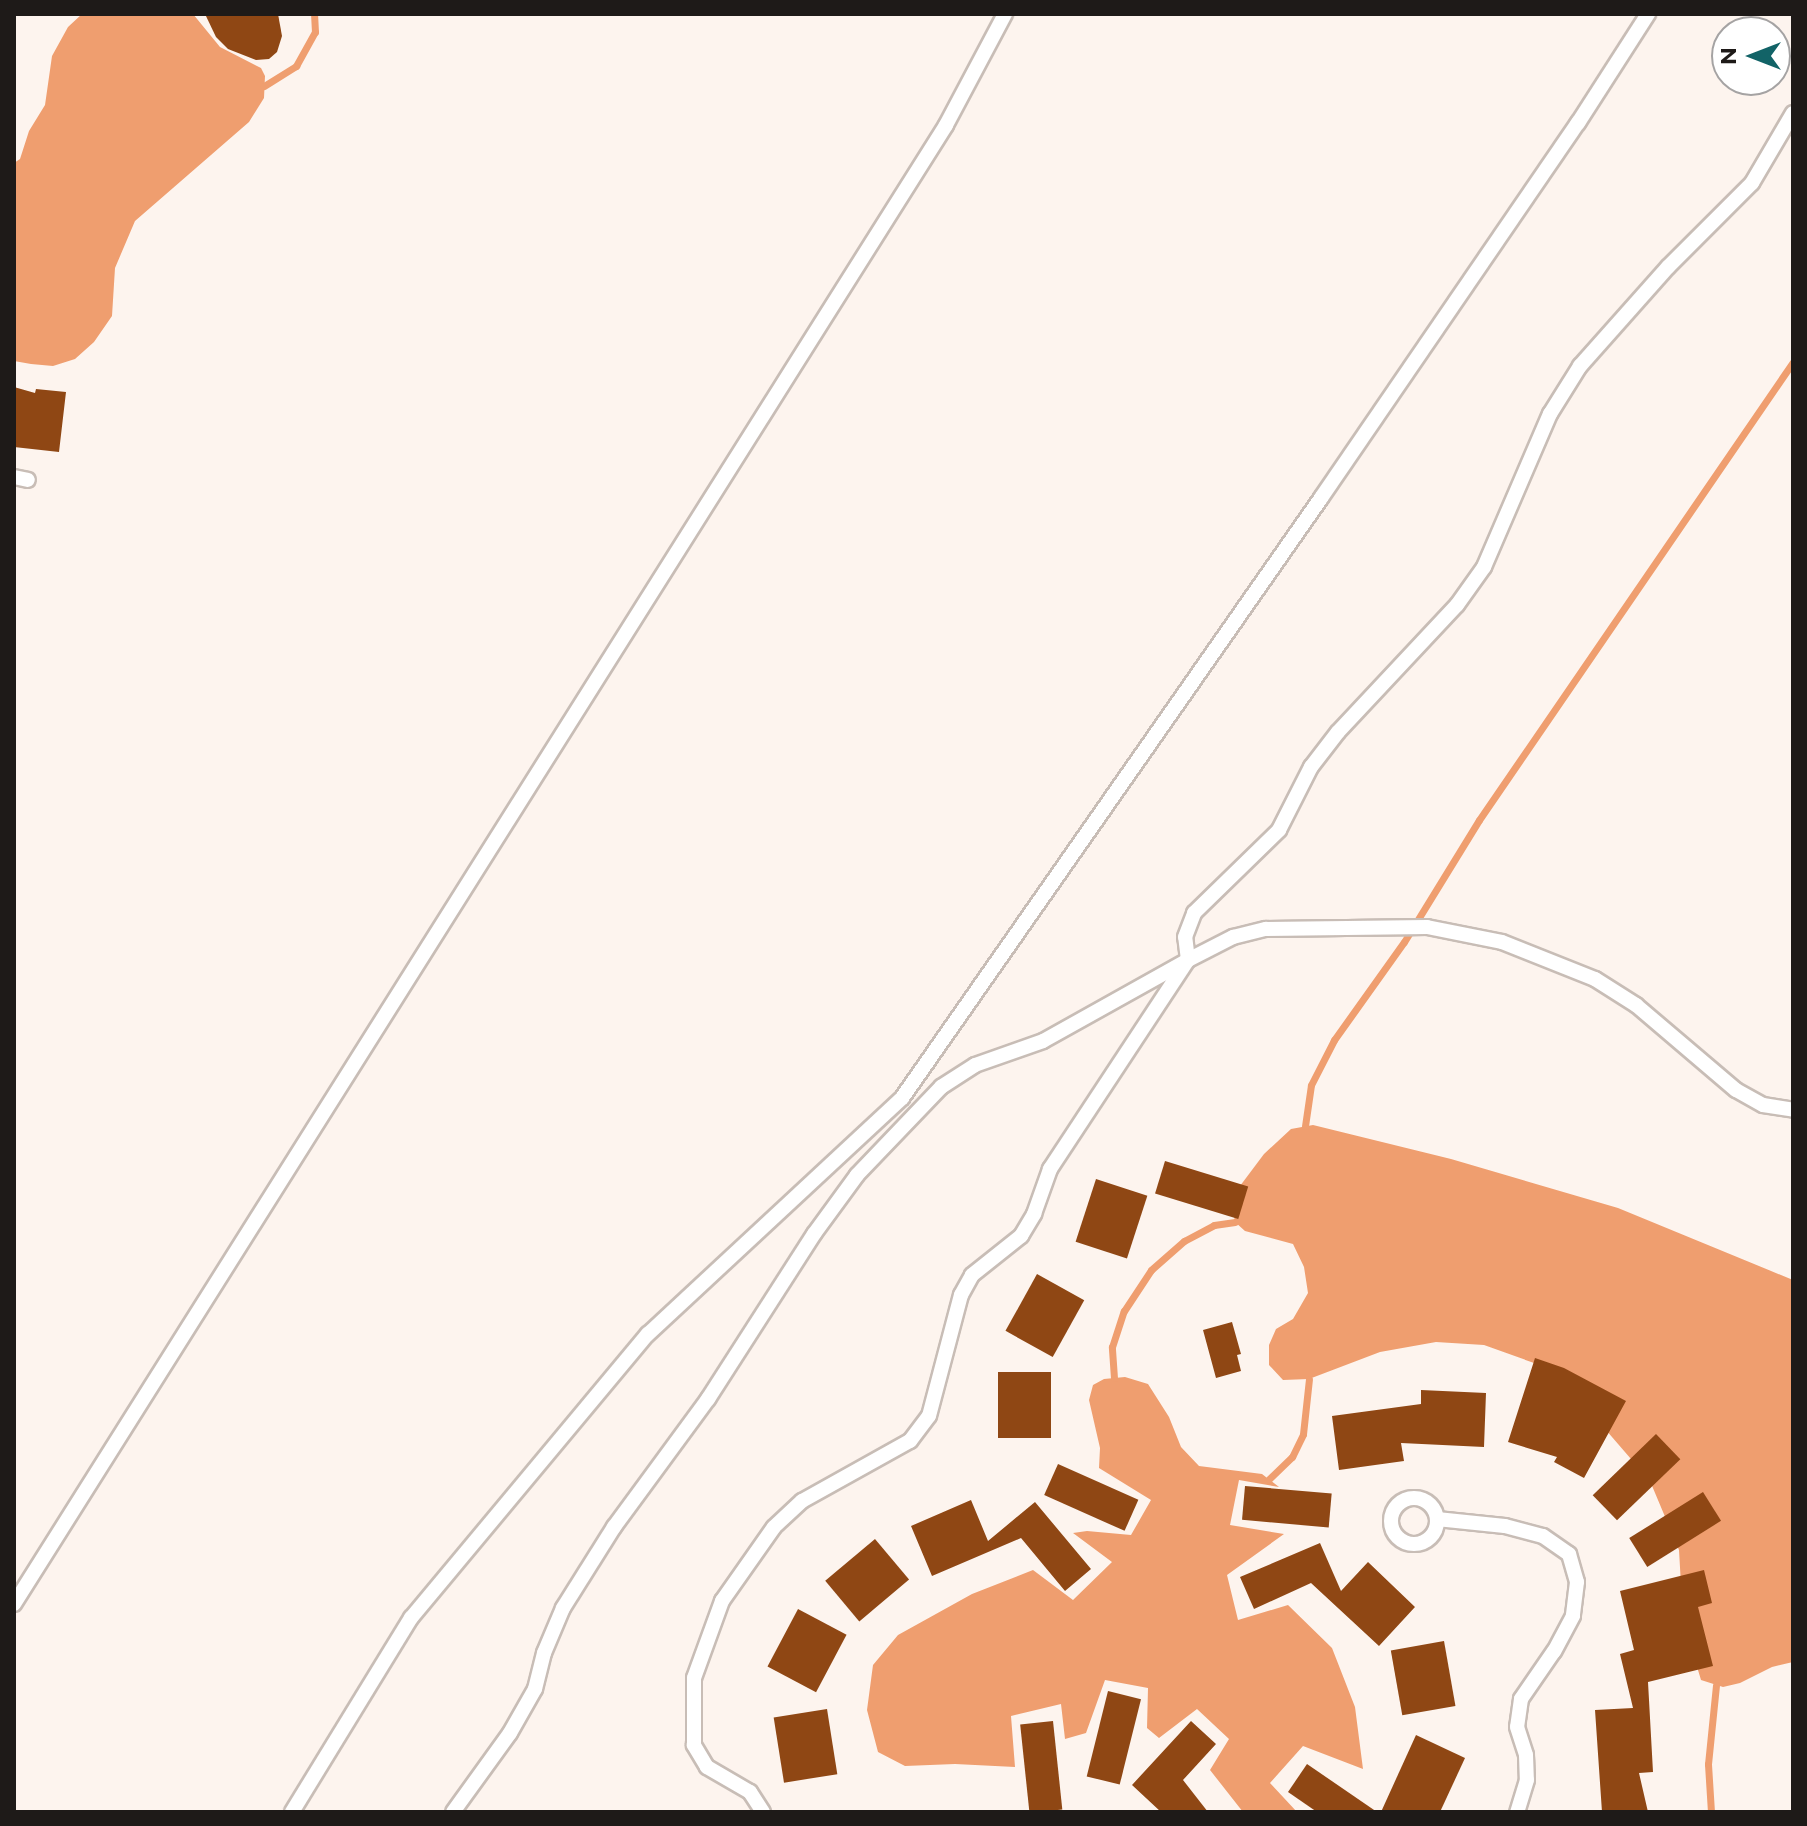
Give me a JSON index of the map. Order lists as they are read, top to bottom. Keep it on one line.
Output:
{"north":"left"}
